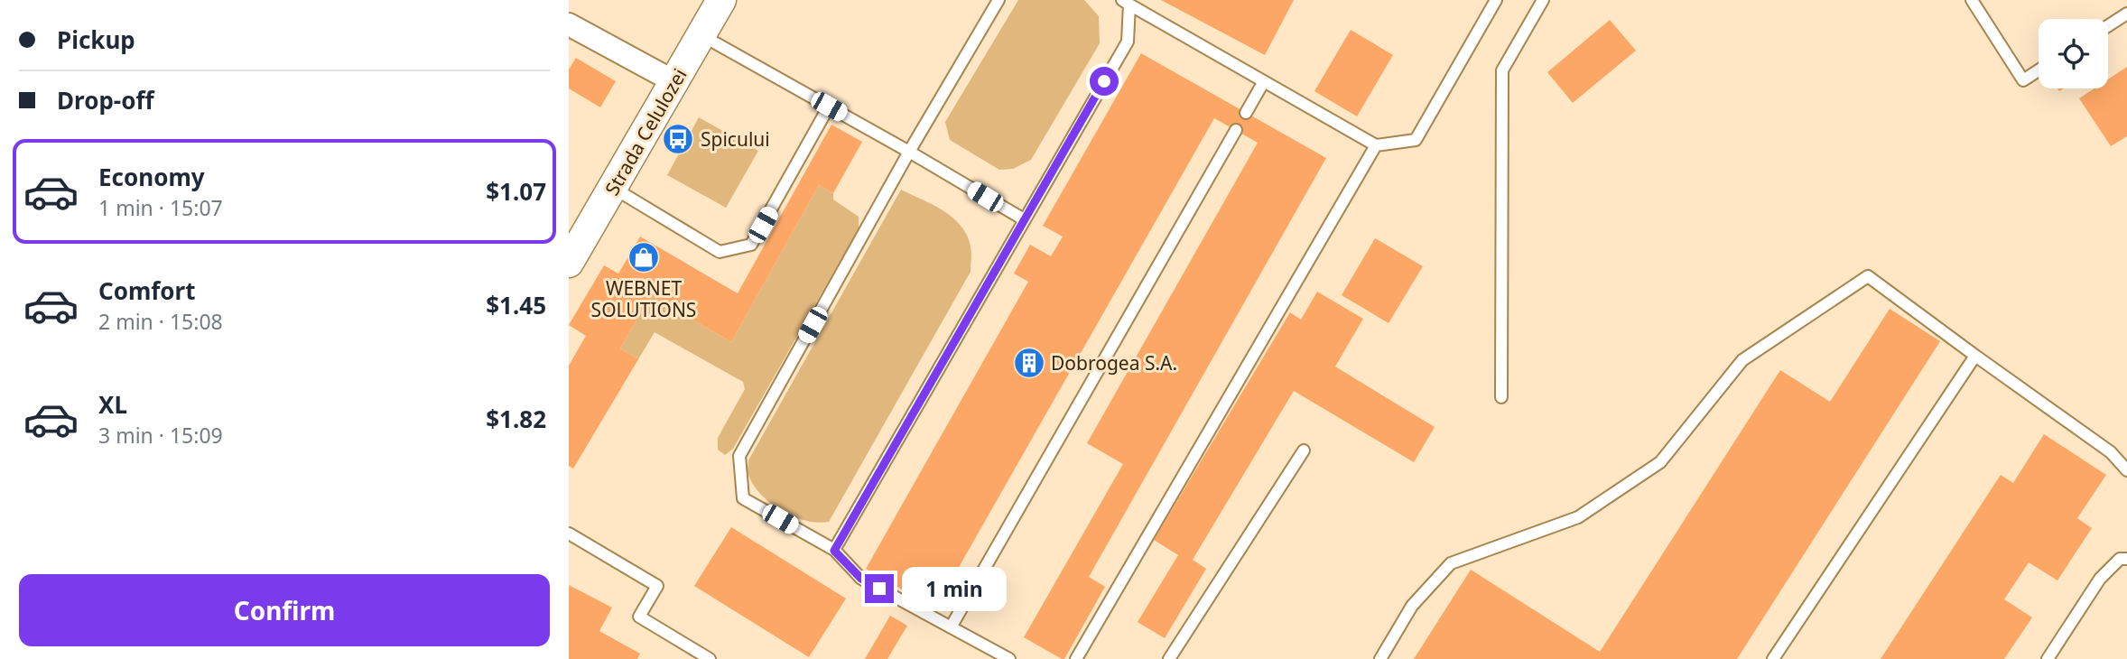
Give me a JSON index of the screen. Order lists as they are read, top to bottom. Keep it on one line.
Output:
{"streets":{"street":["Strada Celulozei"]},"places":{"bus stop":["Spicului"],"shop":["WEBNET SOLUTIONS"],"building":["Dobrogea S.A."]},"page":{"banner":["Pickup","Drop-off"],"list":[{"name":"Economy","note":"1 min · 15:07","value":"$1.07"},{"name":"Comfort","note":"2 min · 15:08","value":"$1.45"},{"name":"XL","note":"3 min · 15:09","value":"$1.82"}],"buttons":"Confirm","bubble":"1 min"}}
